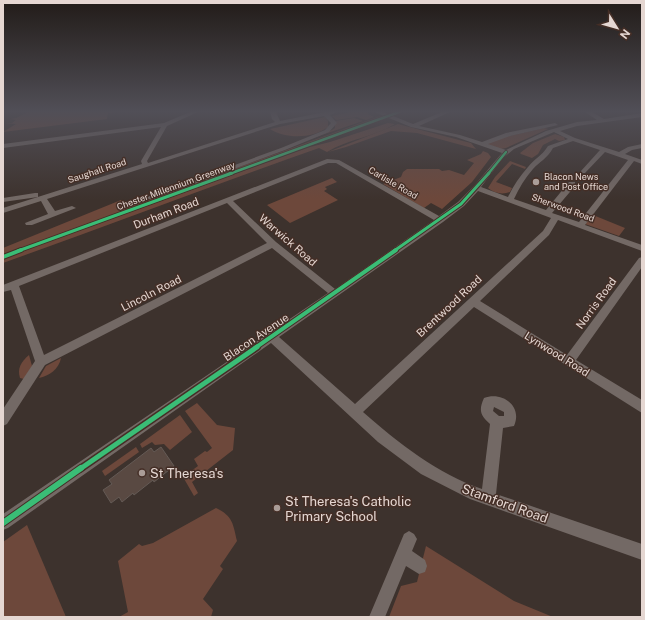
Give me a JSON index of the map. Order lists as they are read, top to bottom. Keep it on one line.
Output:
{"streets":{"street":["Saughall Road","Carlisle Road","Sherwood Road","Durham Road","Warwick Road","Lincoln Road","Norris Road","Brentwood Road","Blacon Avenue","Lynwood Road","Stamford Road"],"cycle path":["Chester Millennium Greenway"]},"crossings":[["Carlisle Road","Durham Road"],["Carlisle Road","Blacon Avenue"],["Sherwood Road","Brentwood Road"],["Sherwood Road","Blacon Avenue"],["Durham Road","Warwick Road"],["Warwick Road","Lincoln Road"],["Warwick Road","Blacon Avenue"],["Norris Road","Lynwood Road"],["Brentwood Road","Lynwood Road"],["Brentwood Road","Stamford Road"],["Blacon Avenue","Stamford Road"]],"places":["Blacon News and Post Office","St Theresa's","St Theresa's Catholic Primary School"],"north":"bottom right"}
